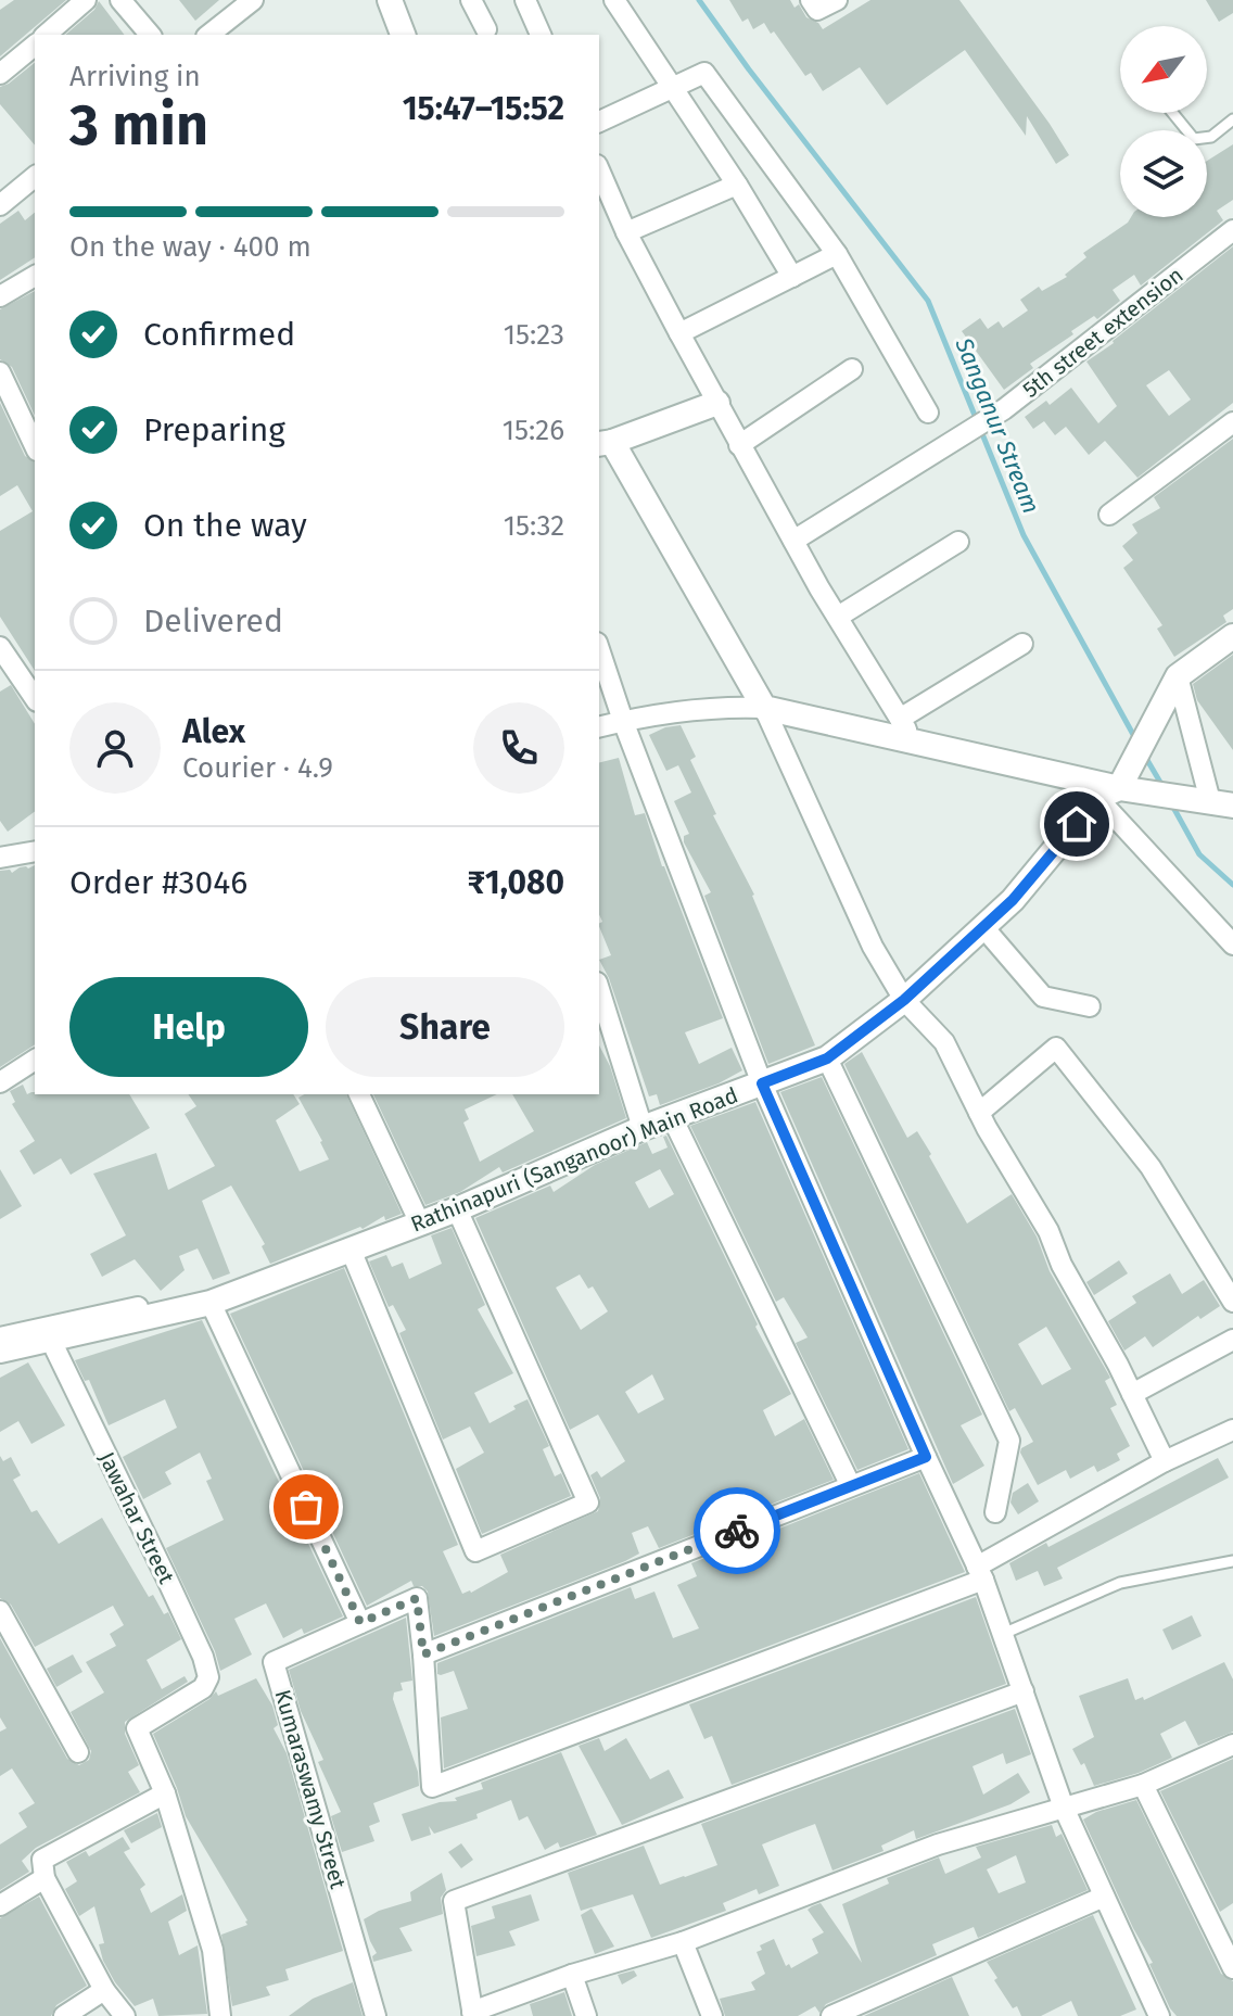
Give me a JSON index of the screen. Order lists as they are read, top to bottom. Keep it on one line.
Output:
{"streets":{"street":["5th street extension","Rathinapuri (Sanganoor) Main Road","Jawahar Street","Kumaraswamy Street"]},"water":["Sanganur Stream"],"north":"bottom left","page":{"heading":["3 min","Arriving in","15:47–15:52"],"panel":["Alex","Courier · 4.9","Order #3046","₹1,080"],"bar":"On the way · 400 m","list":[["Confirmed","15:23"],["Preparing","15:26"],["On the way","15:32"],"Delivered"],"buttons":["Help","Share"]}}
